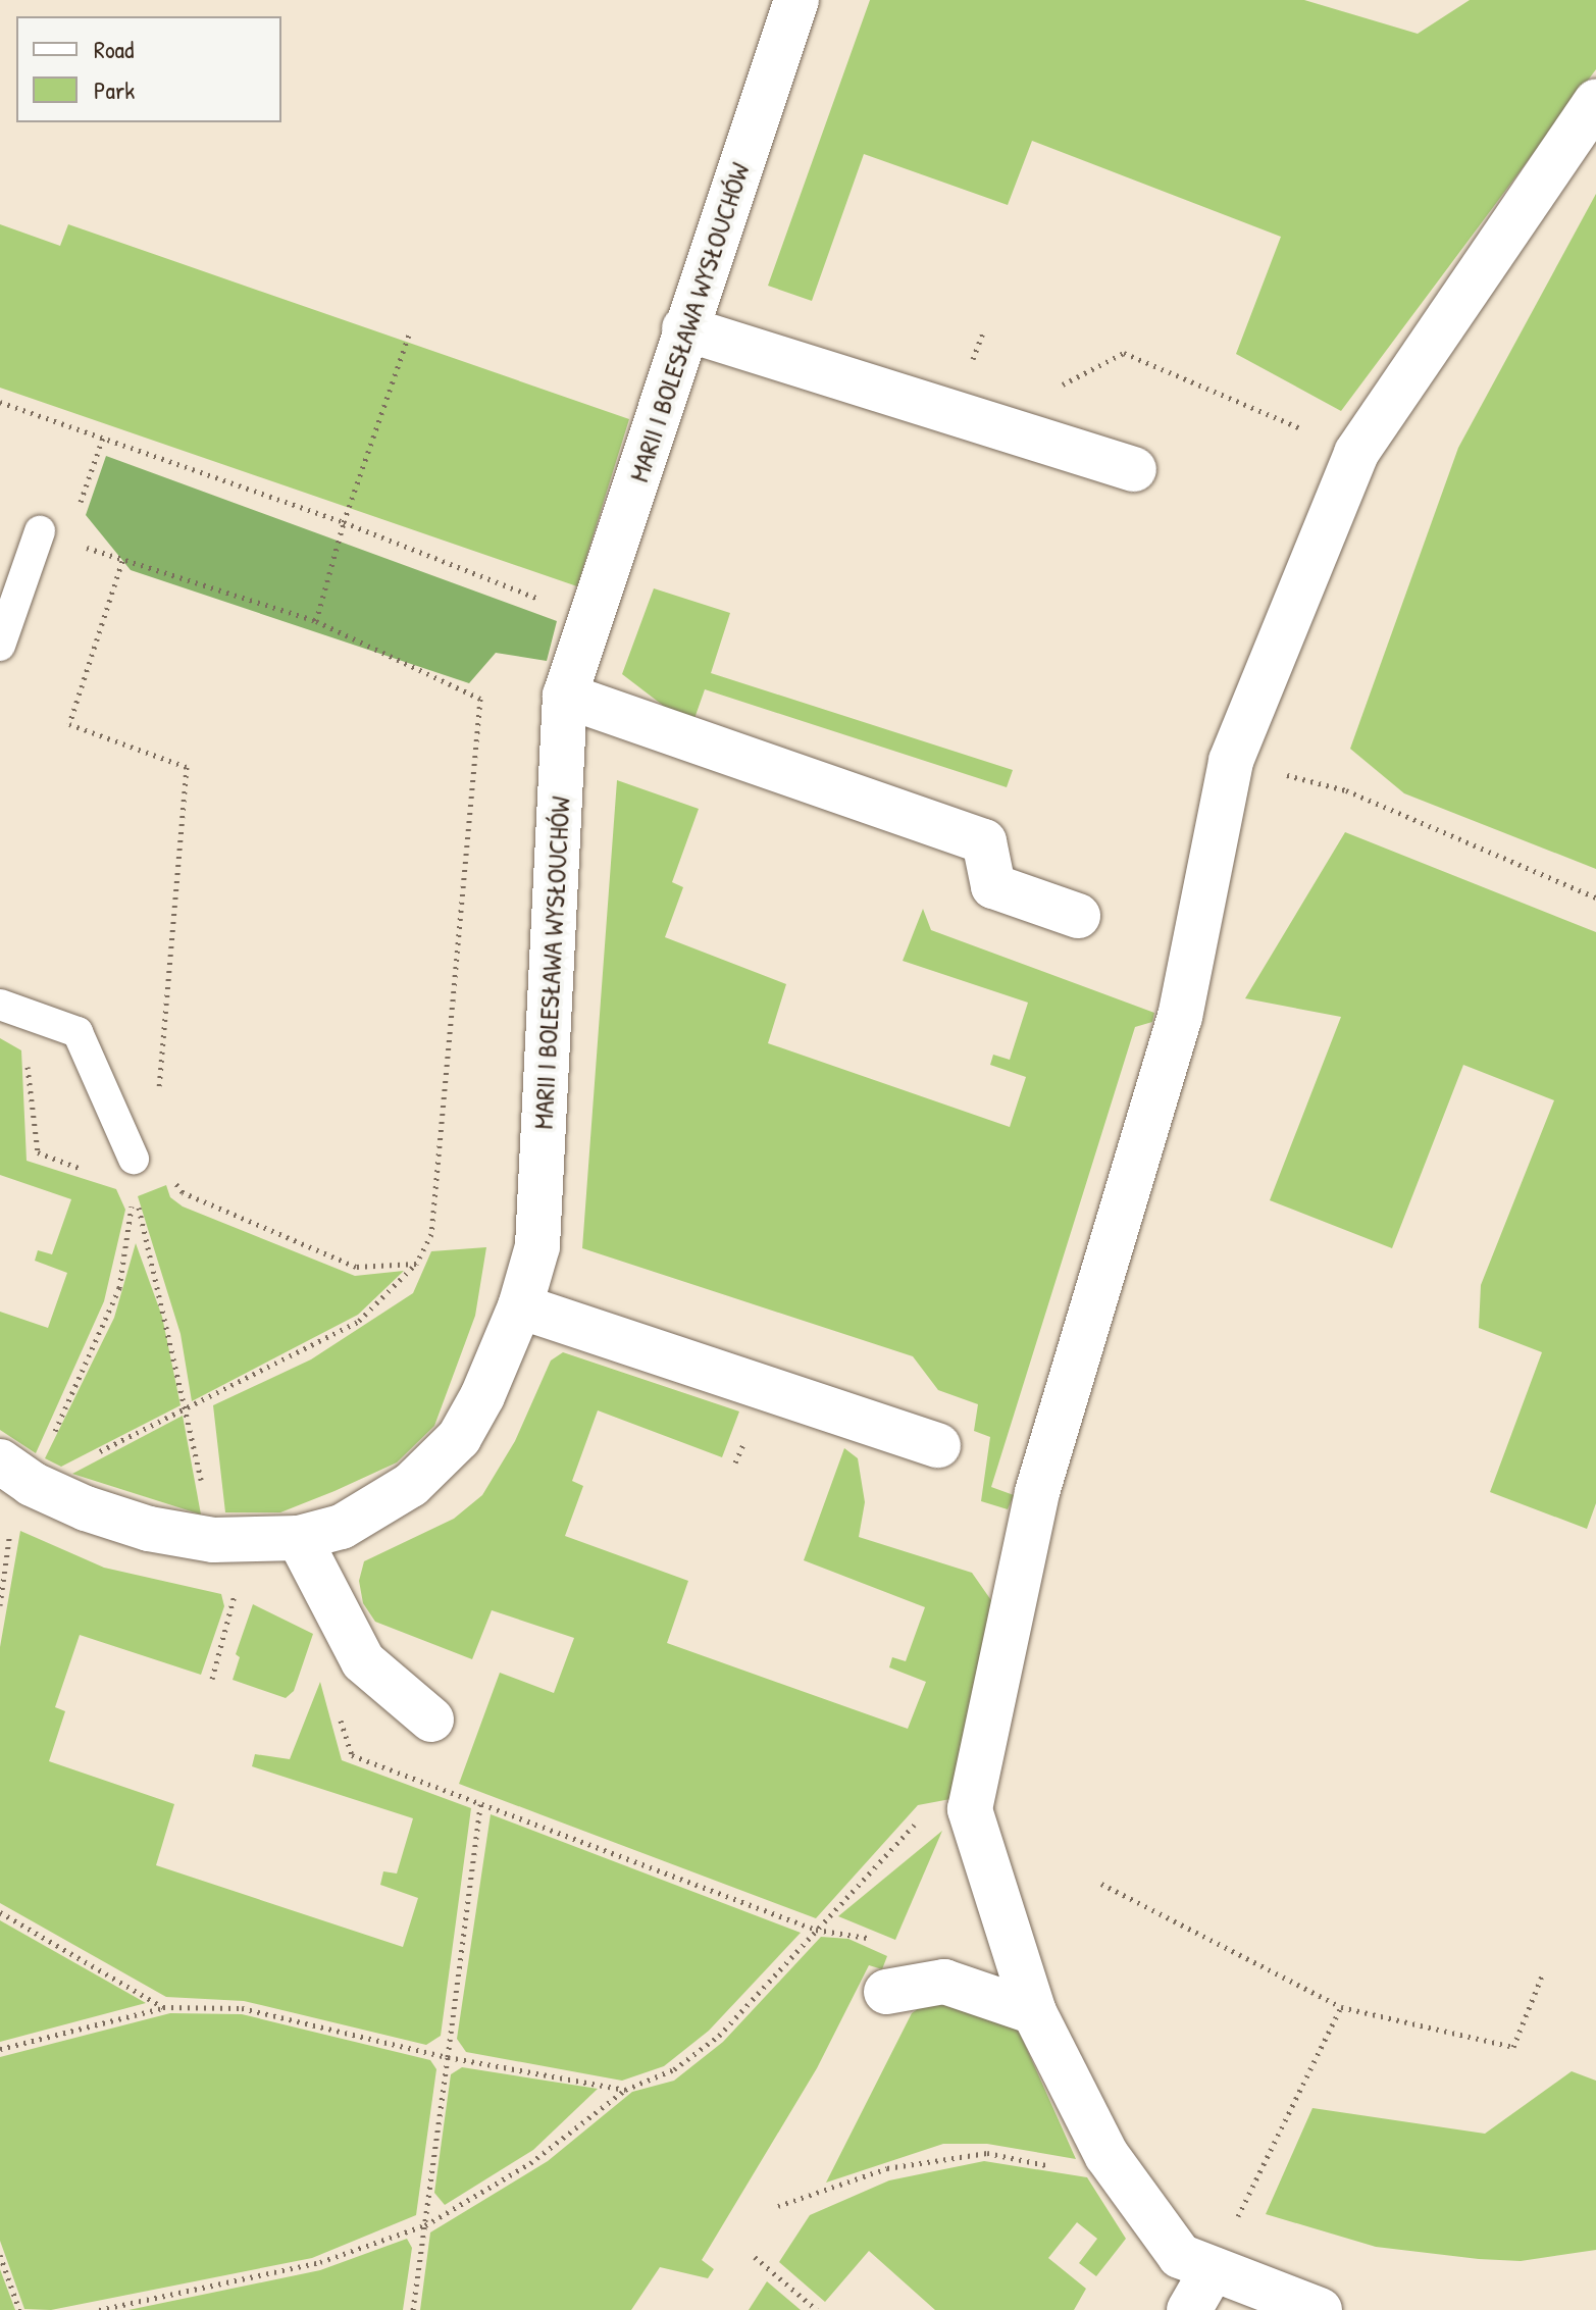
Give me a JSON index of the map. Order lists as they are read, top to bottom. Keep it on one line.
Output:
{"streets":{"street":["MARII I BOLESŁAWA WYSŁOUCHÓW"]},"legend":["Road","Park"]}
